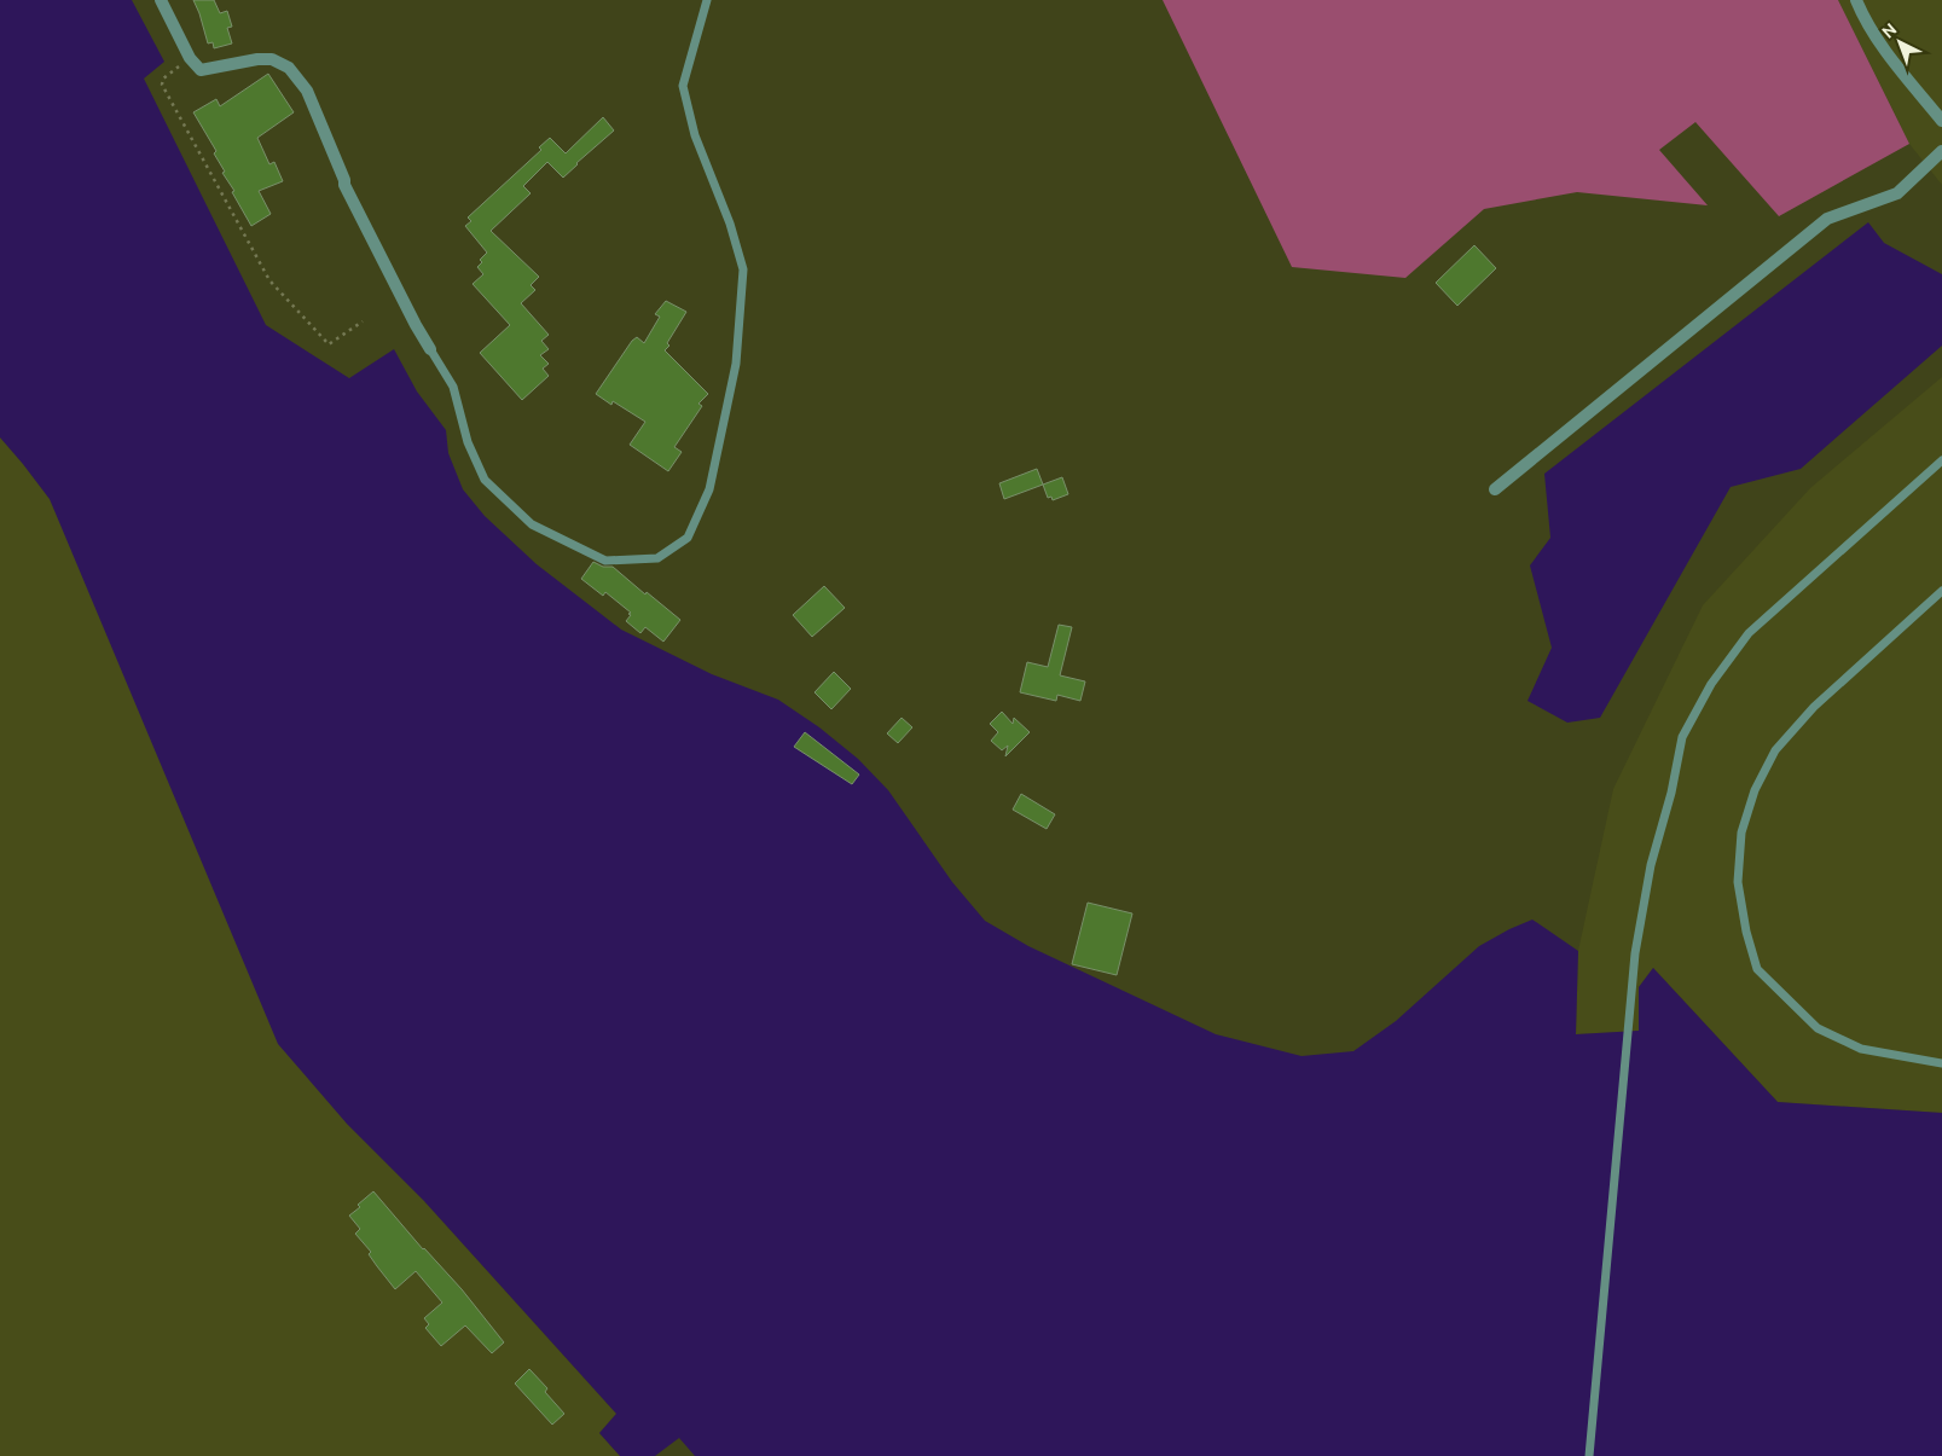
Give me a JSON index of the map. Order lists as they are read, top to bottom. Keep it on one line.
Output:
{"north":"top left"}
